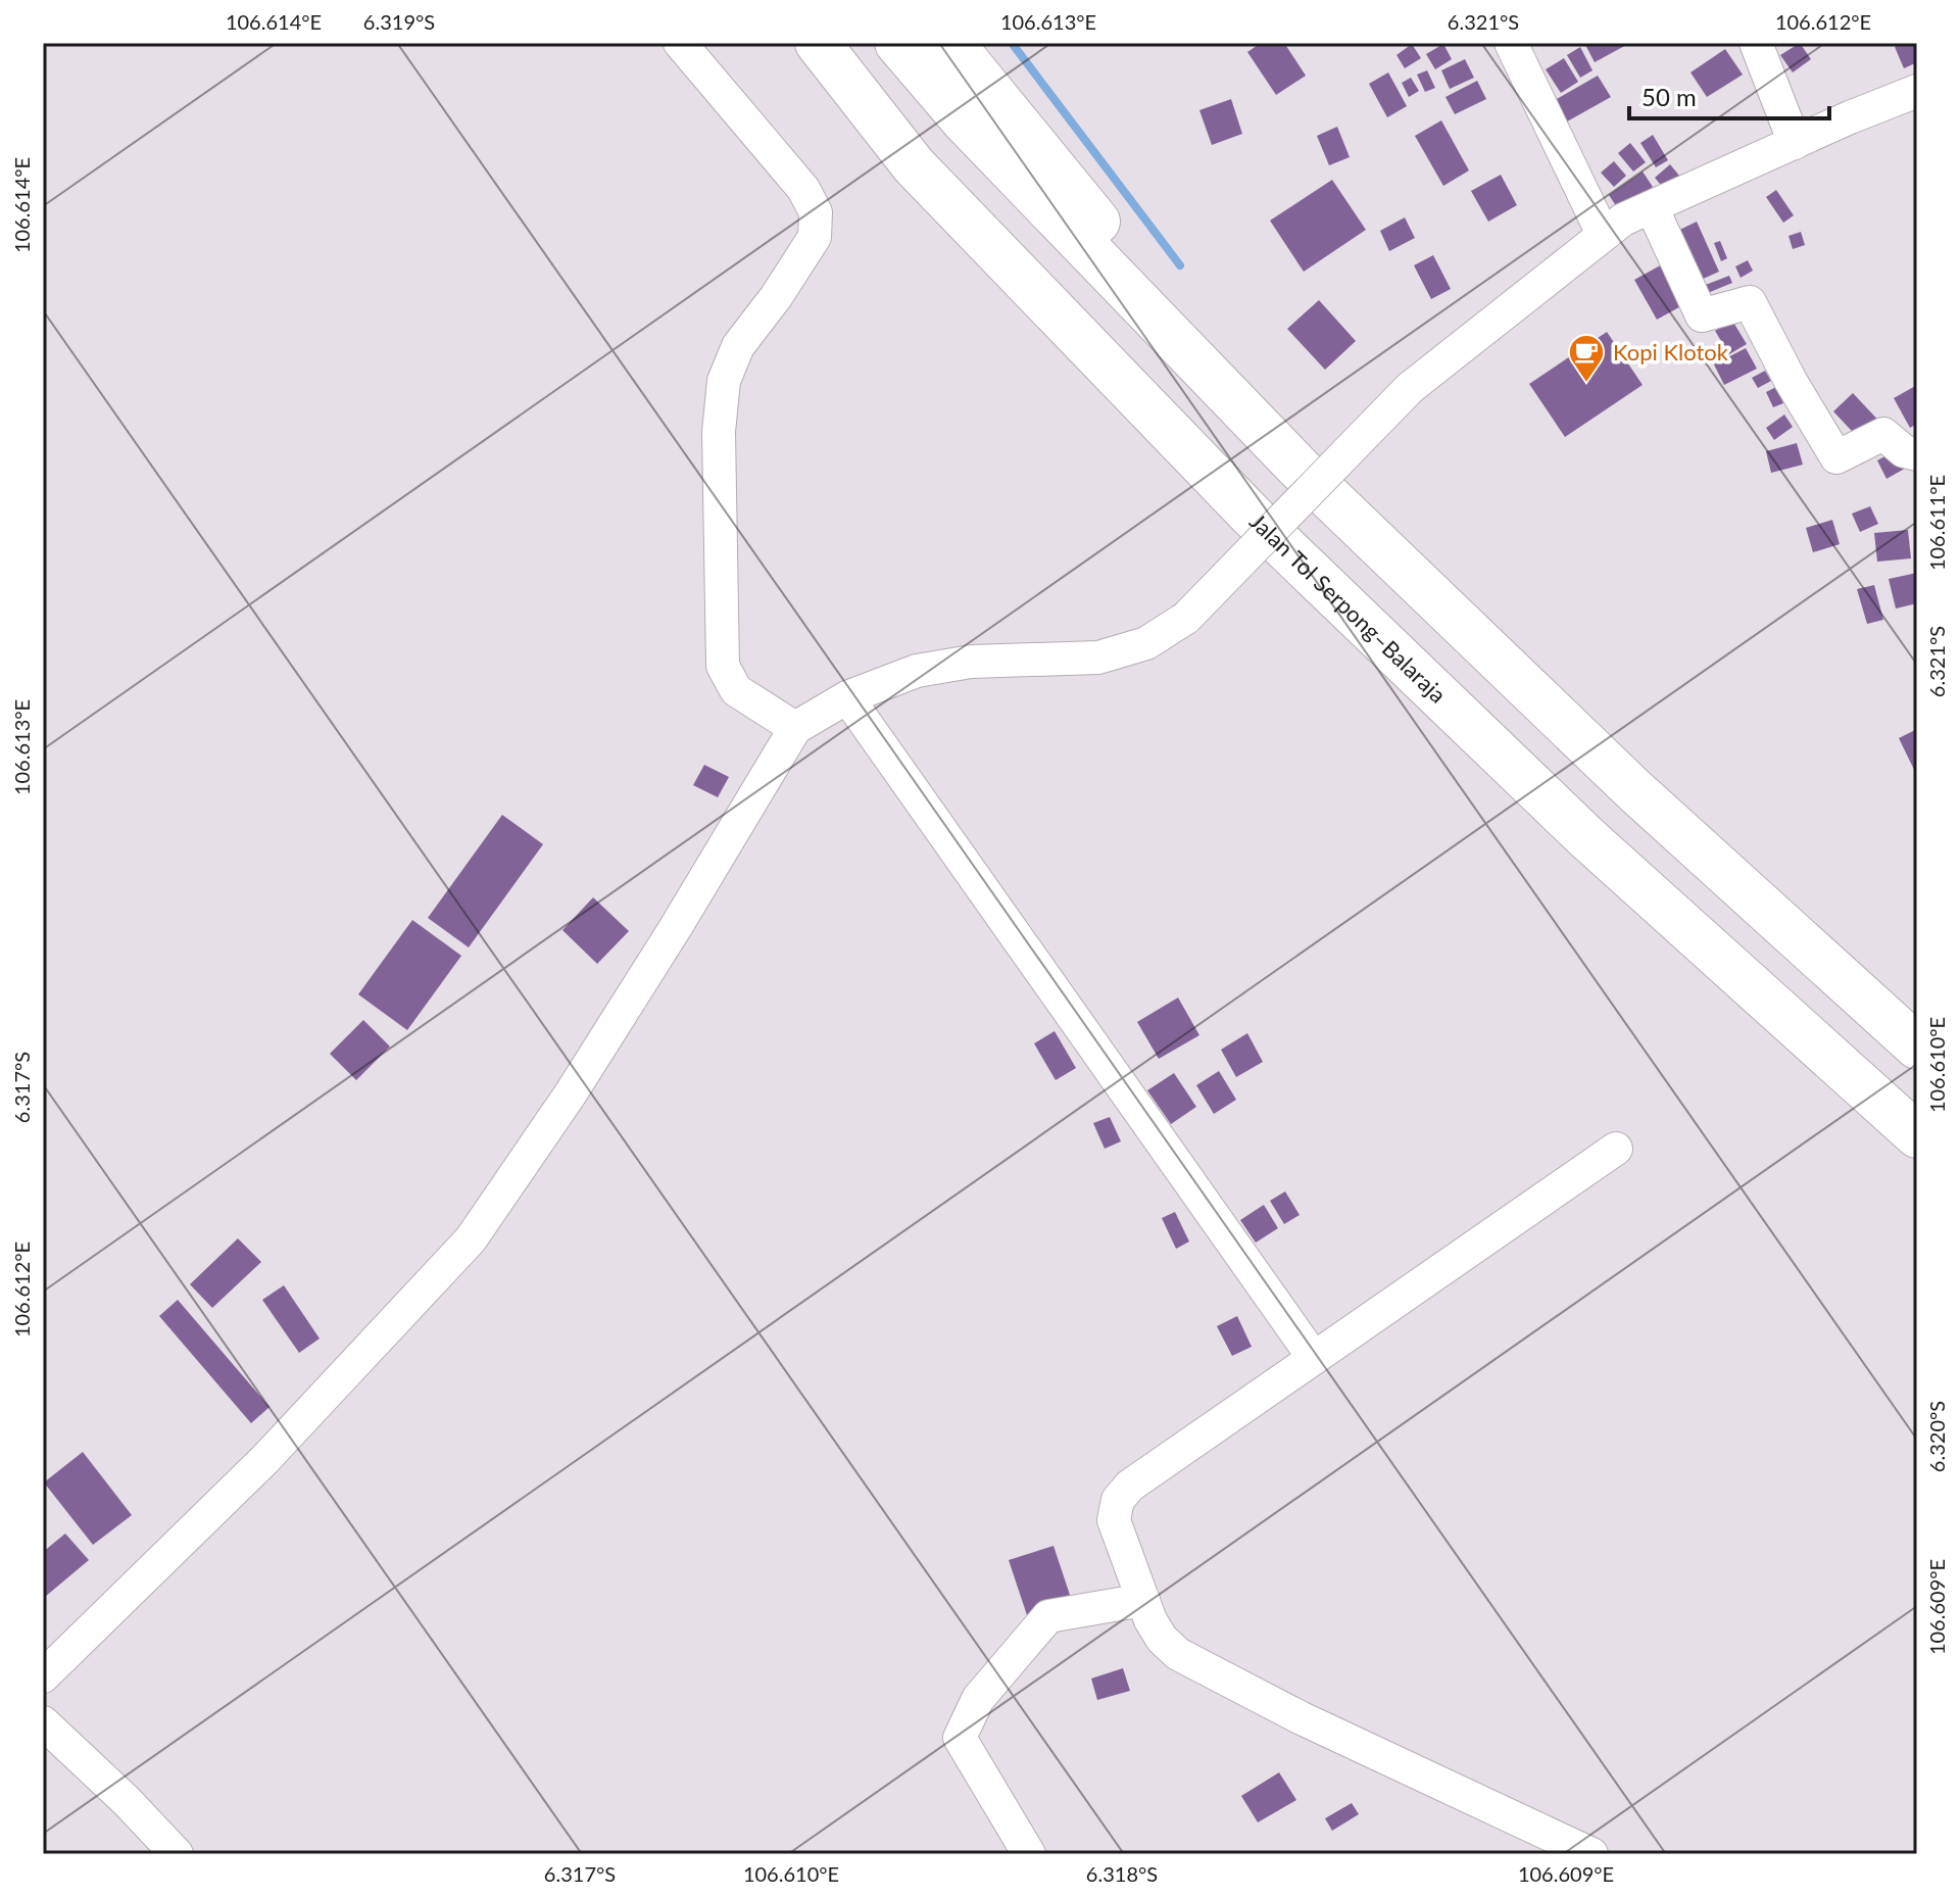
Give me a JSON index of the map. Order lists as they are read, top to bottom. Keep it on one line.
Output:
{"streets":{"highway":["Jalan Tol Serpong–Balaraja"]},"places":{"cafe":["Kopi Klotok"]},"scale_bar":"50 m","coordinates":["106.614°E","6.319°S","106.613°E","6.321°S","106.612°E","106.611°E","106.610°E","6.317°S","6.320°S","106.609°E","6.318°S"]}
